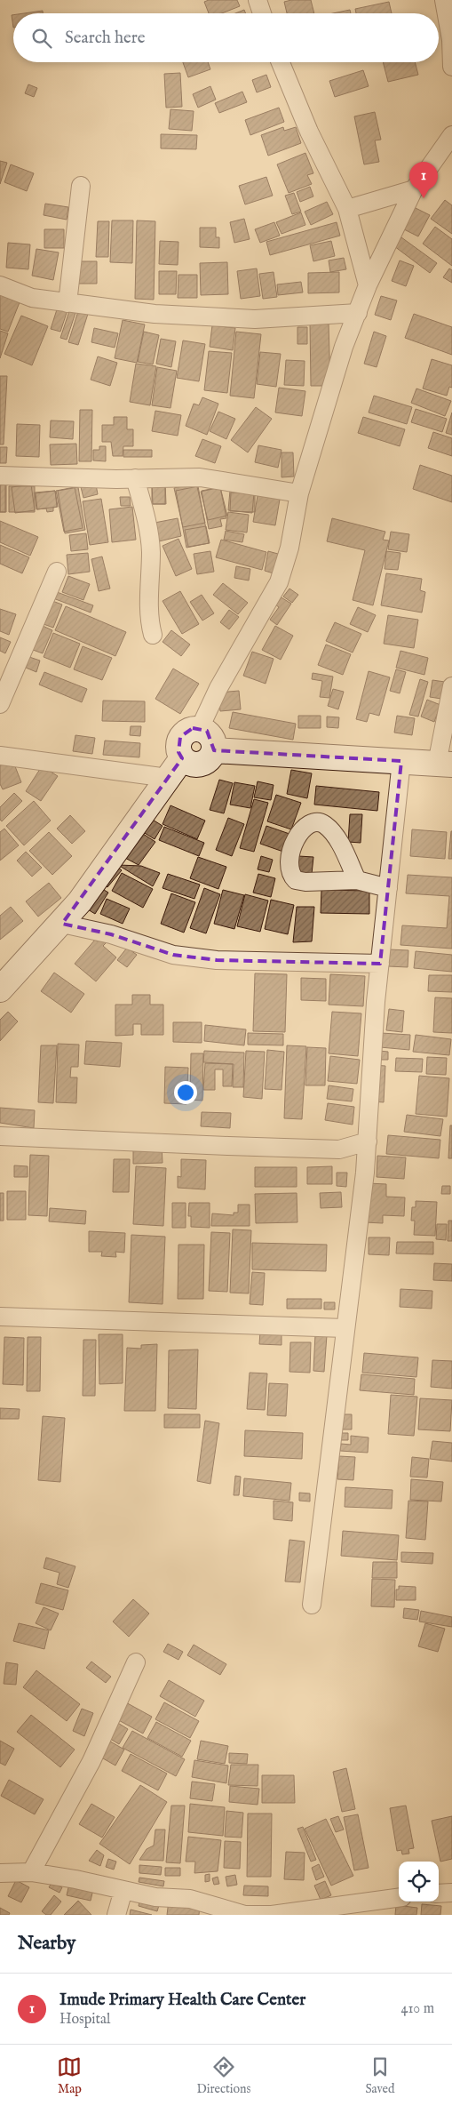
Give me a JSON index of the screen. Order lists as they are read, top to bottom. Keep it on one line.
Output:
{"page":{"search":"Search here","pins":"1","heading":"Nearby","list":[{"mark":"1","name":"Imude Primary Health Care Center","note":"Hospital","value":"410 m"}],"nav":["Map","Directions","Saved"]}}
